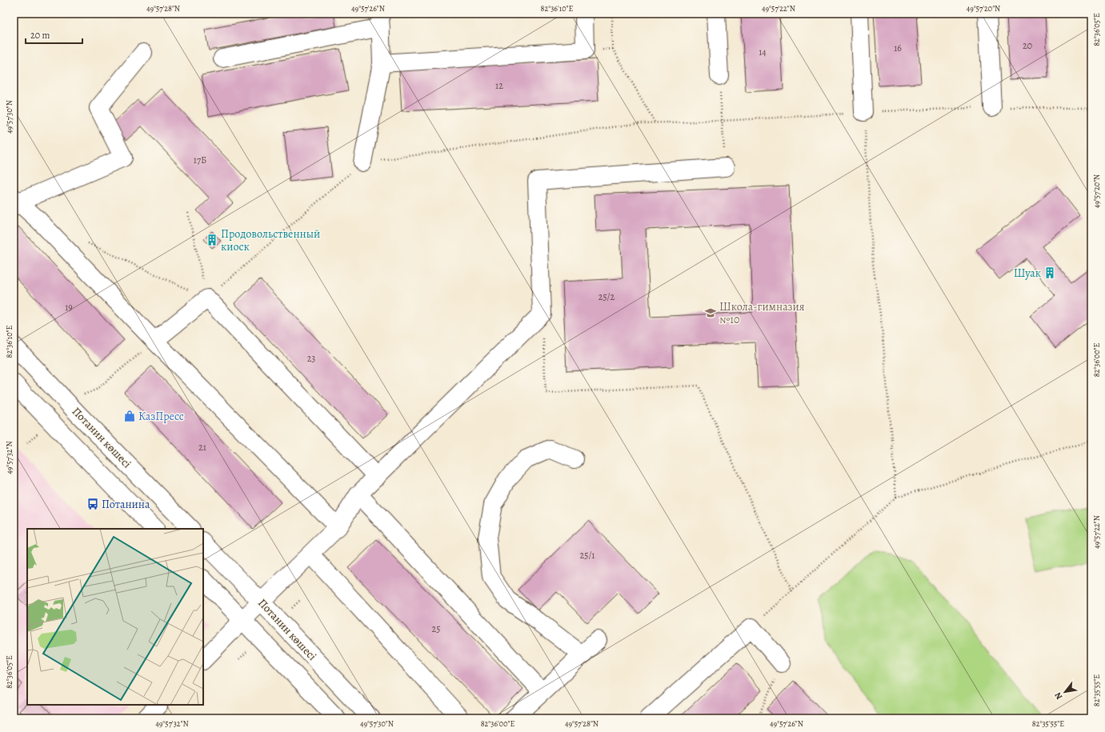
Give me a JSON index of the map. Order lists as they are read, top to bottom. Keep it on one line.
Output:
{"streets":{"main road":["Потанин көшесі"]},"places":{"building":["Продовольственный киоск","Шуак"],"school or university":["Школа-гимназия №10"],"shop":["КазПресс"],"bus stop":["Потанина"]},"house_numbers":["20","16","14","12","17Б","25/2","19","23","21","25/1","25"],"scale_bar":"20 m","north":"bottom left","coordinates":["49°57'28\"N","49°57'26\"N","82°36'10\"E","49°57'22\"N","49°57'20\"N","82°36'05\"E","49°57'30\"N","82°36'00\"E","49°57'32\"N","82°35'55\"E"]}
